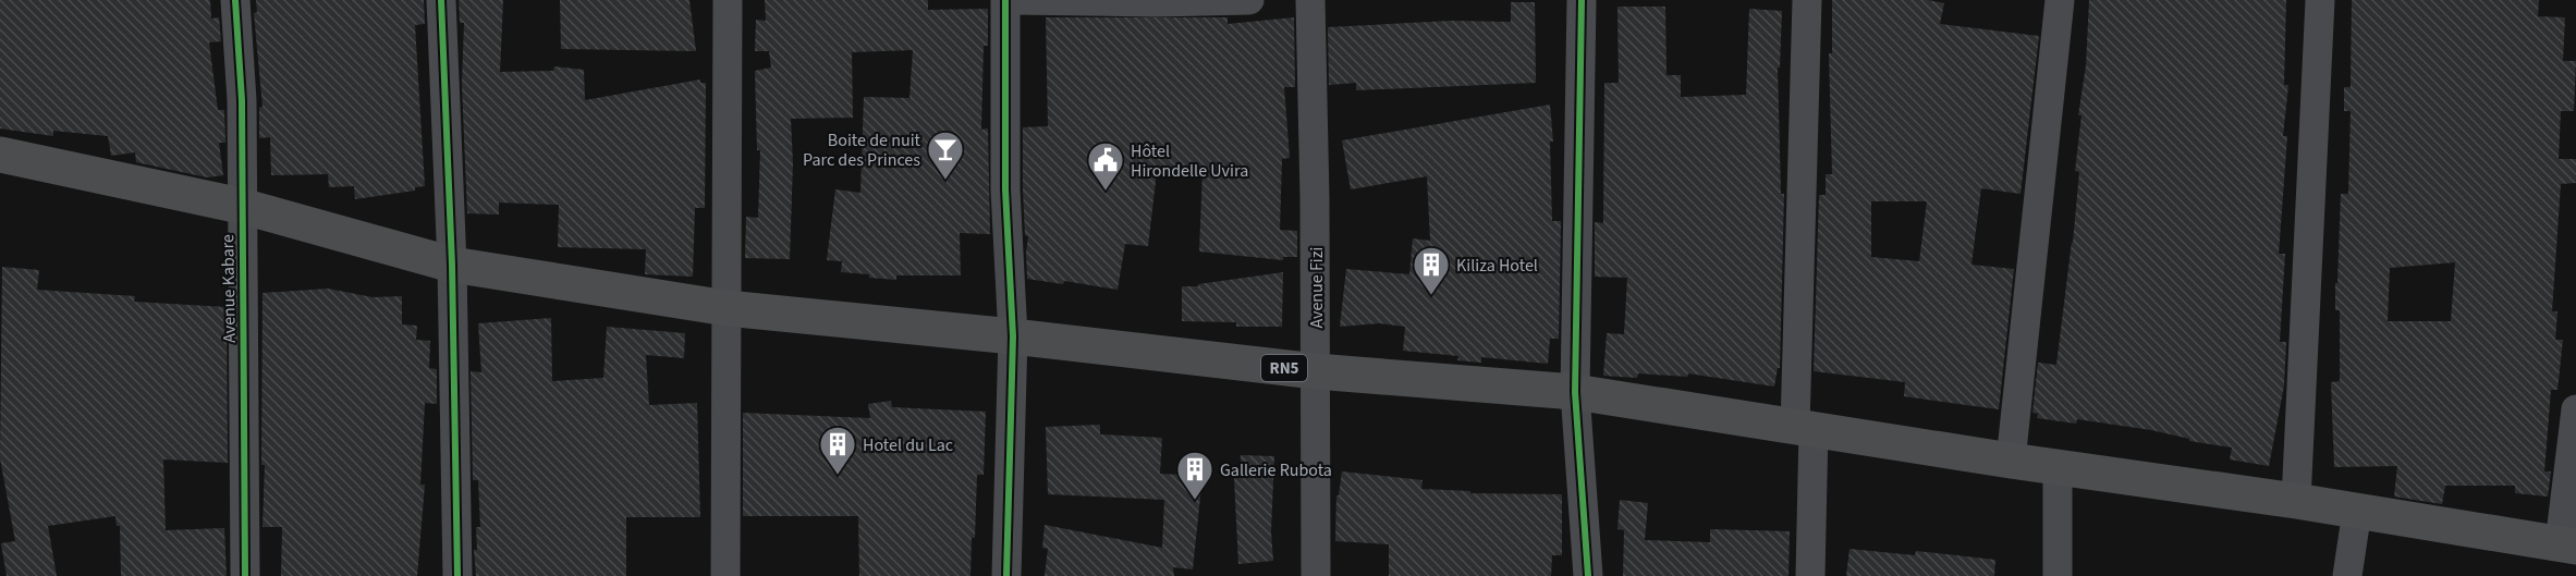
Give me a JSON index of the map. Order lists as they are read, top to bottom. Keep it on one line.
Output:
{"streets":{"highway":["RN5"],"street":["Avenue Fizi","Avenue Kabare"]},"crossings":[["Avenue Fizi","RN5"],["Avenue Kabare","RN5"]],"places":{"bar":["Boite de nuit Parc des Princes"],"public building":["Hôtel Hirondelle Uvira"],"building":["Kiliza Hotel","Hotel du Lac","Gallerie Rubota"]}}
